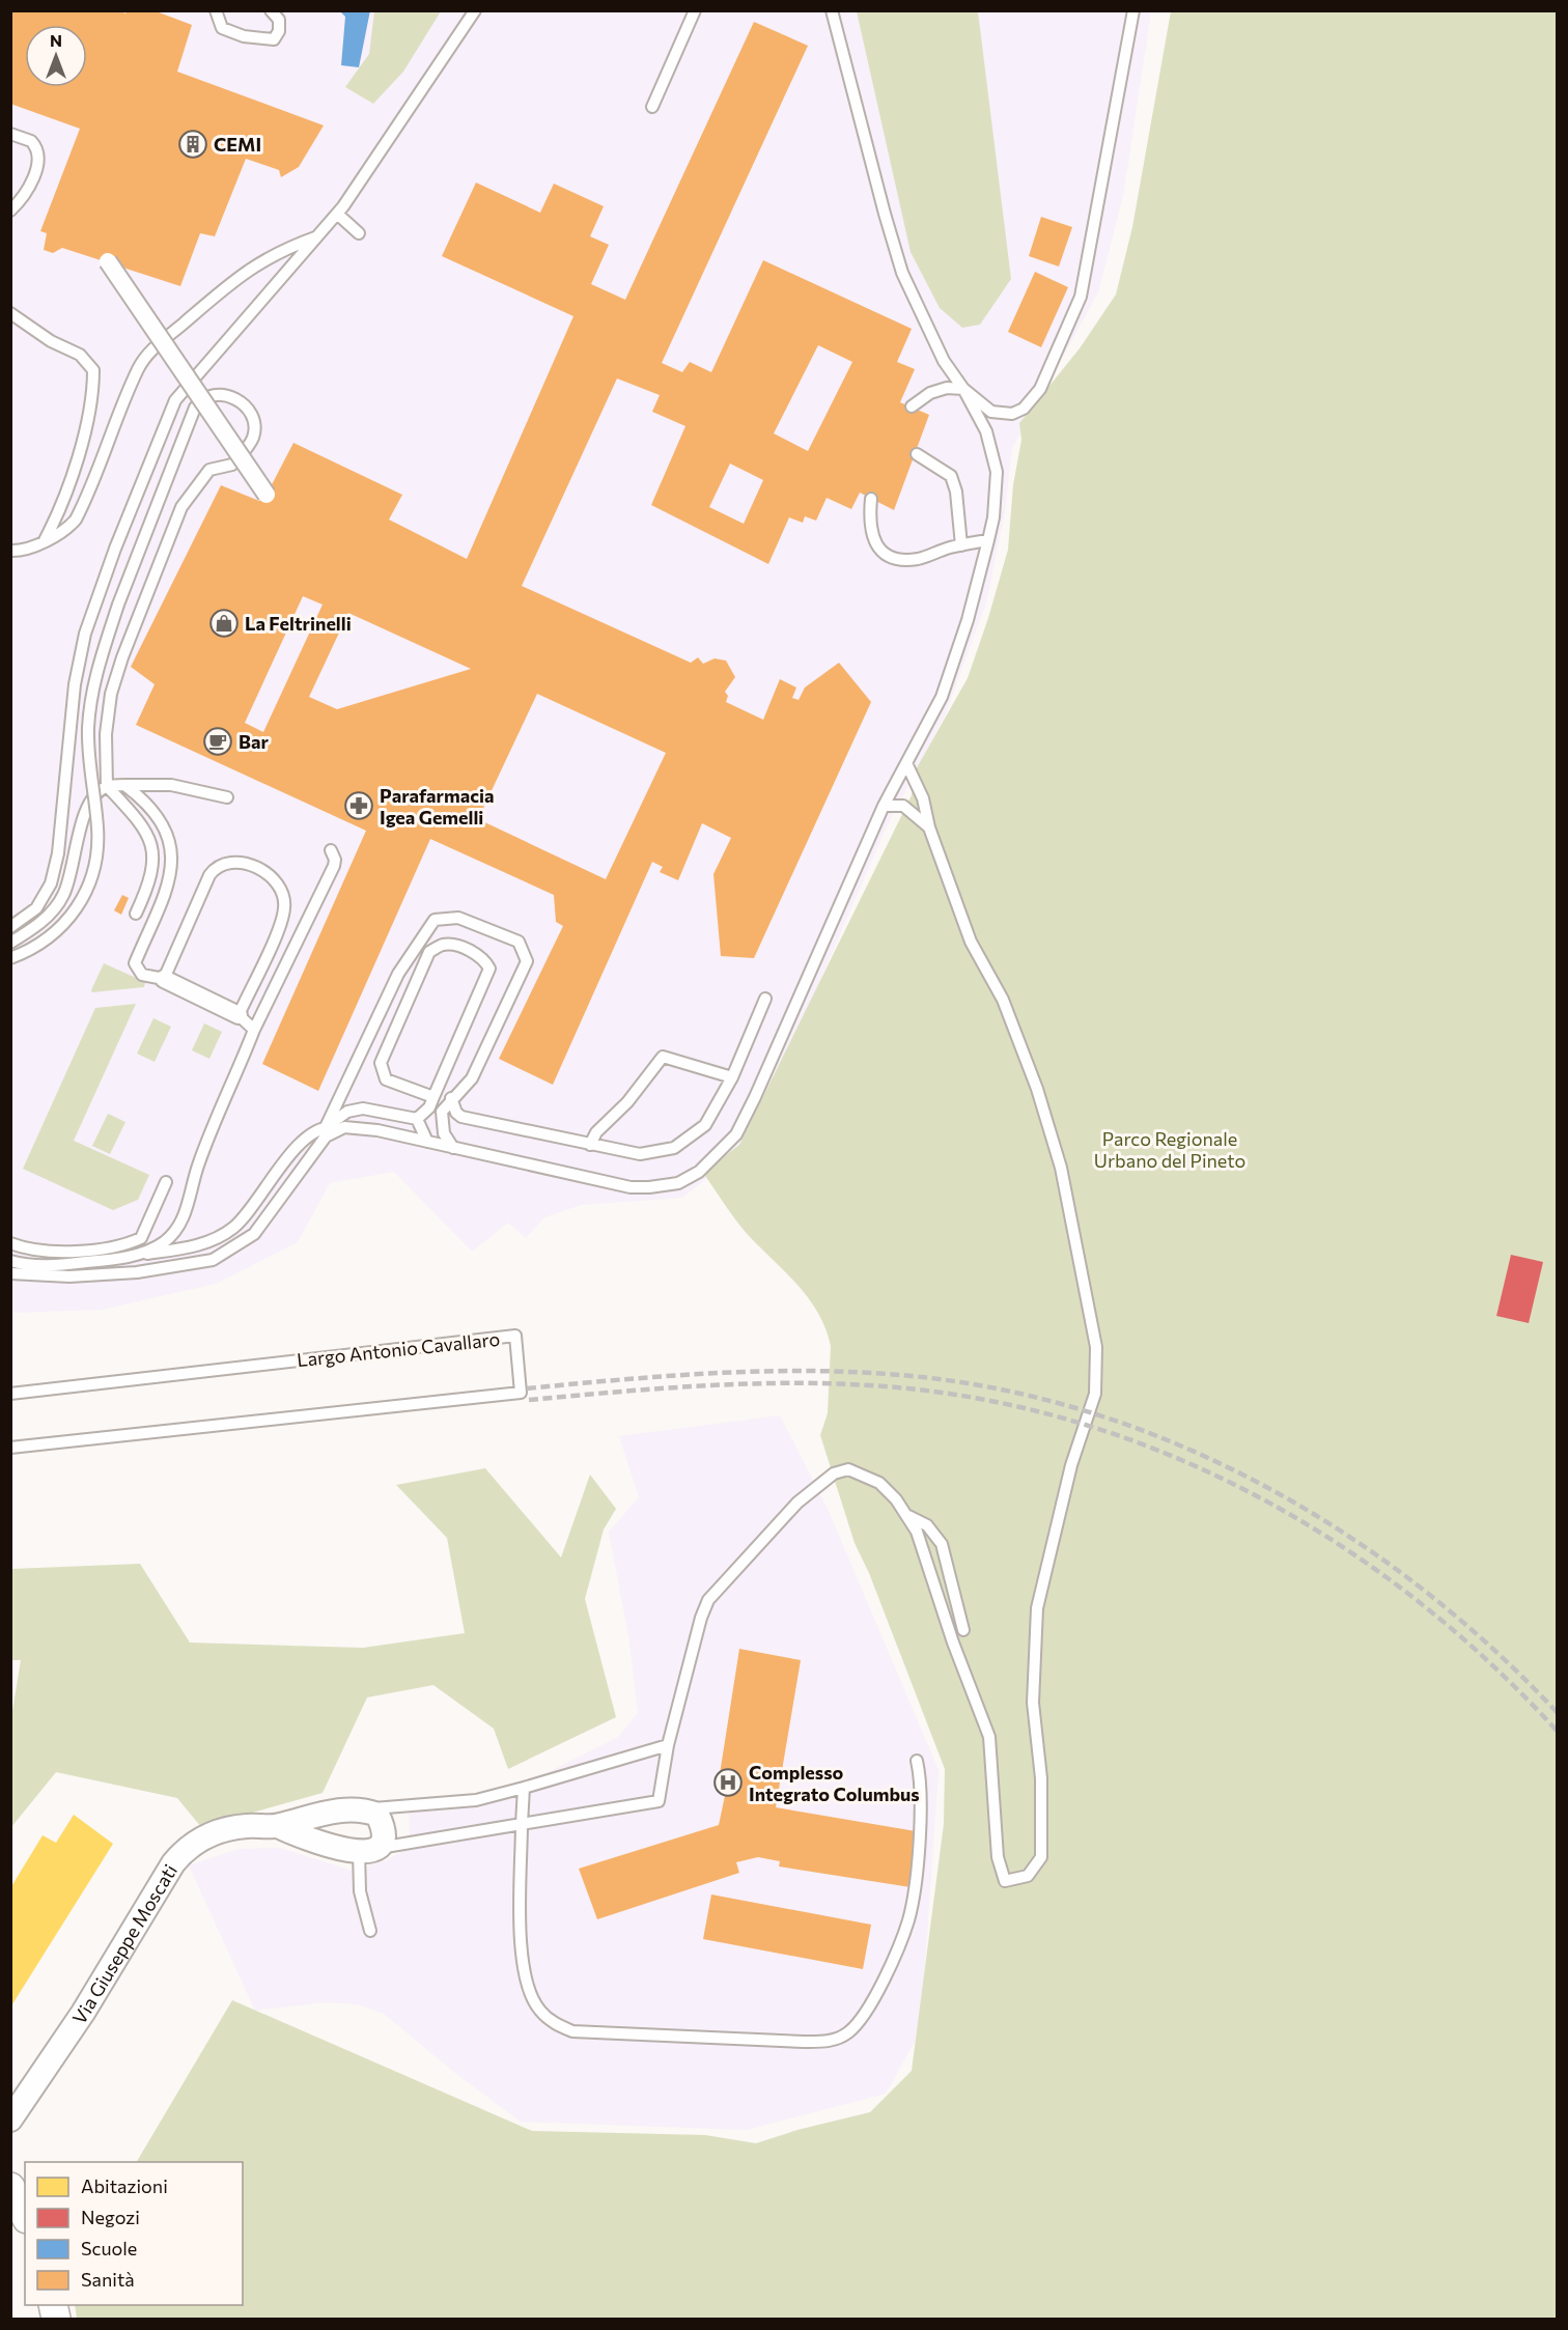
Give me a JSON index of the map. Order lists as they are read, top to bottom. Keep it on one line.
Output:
{"streets":{"street":["Via Giuseppe Moscati"],"lane":["Largo Antonio Cavallaro"]},"parks":["Parco Regionale Urbano del Pineto"],"places":{"building":["CEMI"],"shop":["La Feltrinelli"],"cafe":["Bar"],"pharmacy":["Parafarmacia Igea Gemelli"],"hospital":["Complesso Integrato Columbus"]},"legend":["Abitazioni","Negozi","Scuole","Sanità"],"north":"top"}
